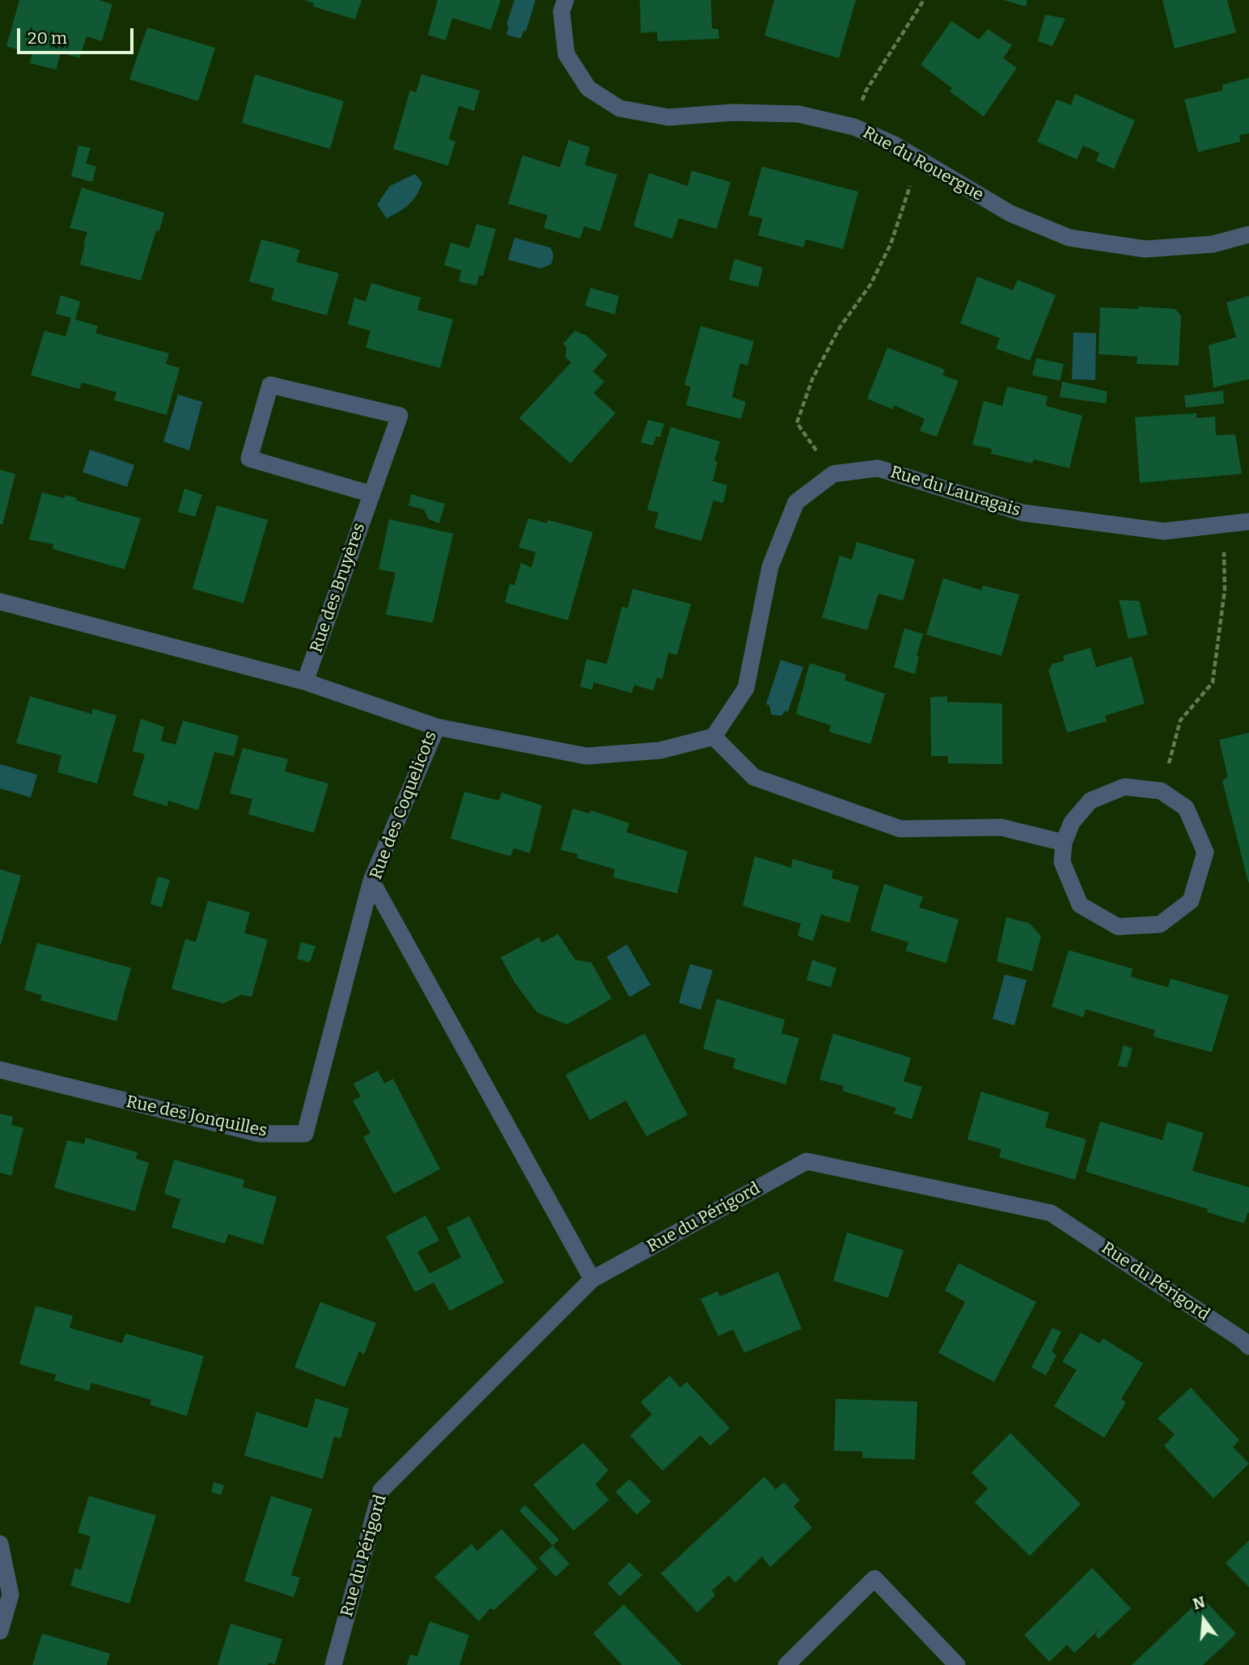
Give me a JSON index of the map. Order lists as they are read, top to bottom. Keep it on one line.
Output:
{"streets":{"street":["Rue du Rouergue","Rue du Lauragais","Rue des Bruyères","Rue des Coquelicots","Rue des Jonquilles","Rue du Périgord"]},"crossings":[["Rue des Bruyères","Rue des Coquelicots"],["Rue des Coquelicots","Rue des Jonquilles"],["Rue des Coquelicots","Rue du Périgord"]],"scale_bar":"20 m","north":"top"}
